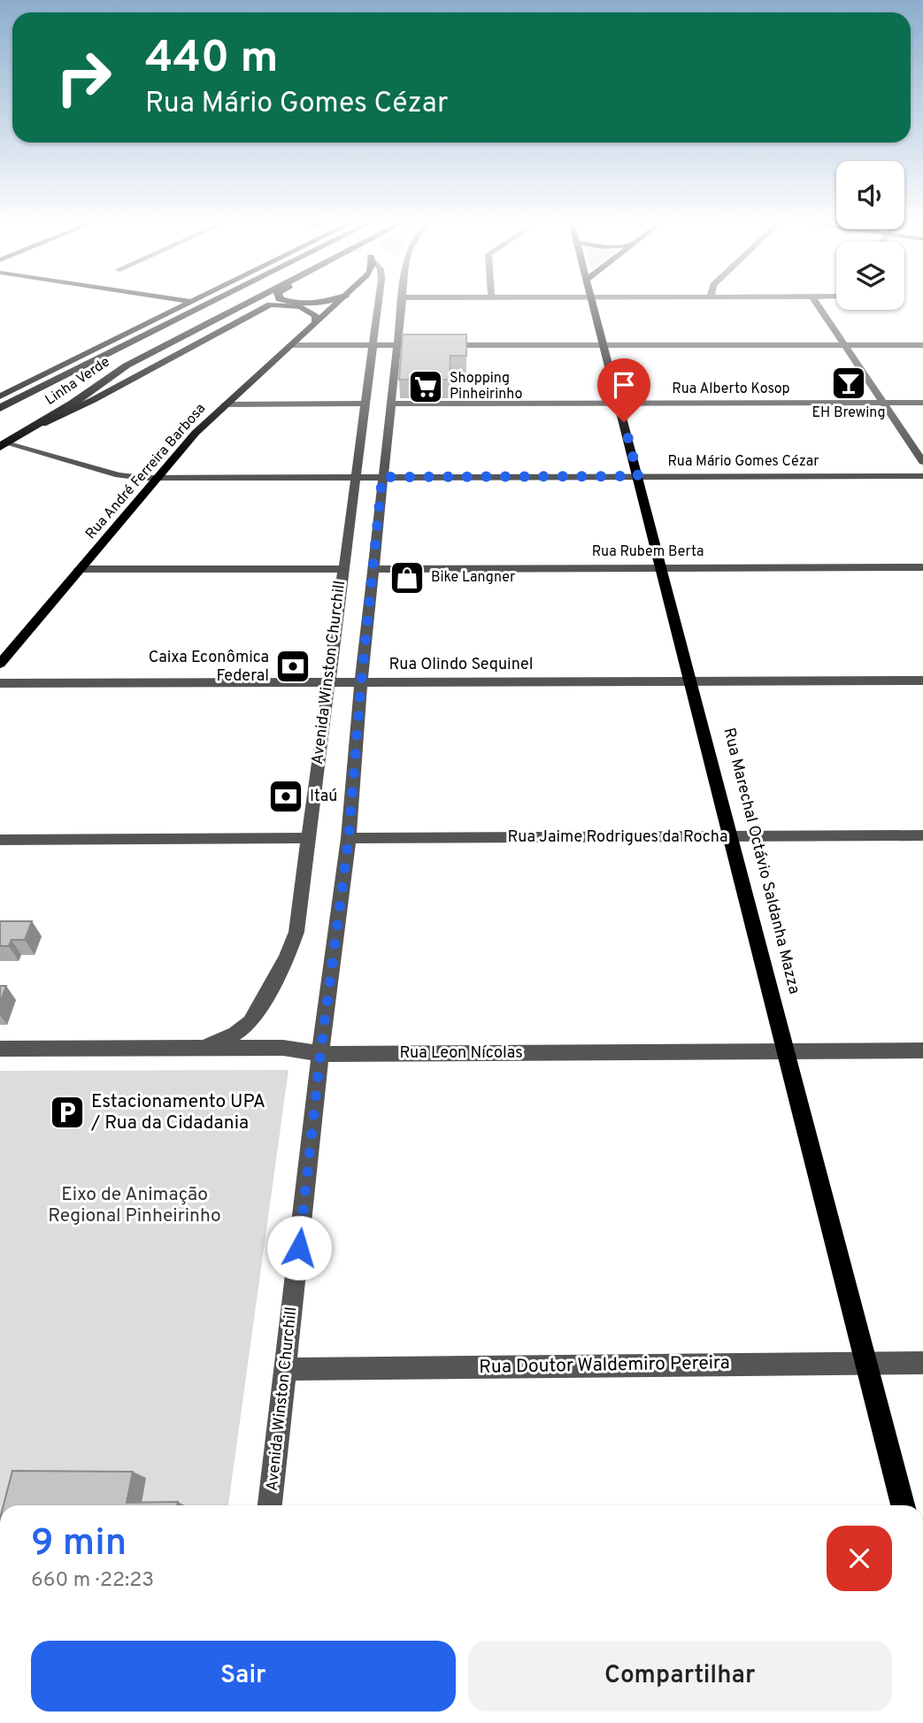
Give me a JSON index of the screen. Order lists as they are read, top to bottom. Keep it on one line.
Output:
{"streets":{"highway":["Linha Verde"],"main road":["Rua André Ferreira Barbosa","Rua Marechal Octávio Saldanha Mazza"],"street":["Rua Alberto Kosop","Rua Mário Gomes Cézar","Rua Rubem Berta","Rua Olindo Sequinel","Avenida Winston Churchill","Rua Jaime Rodrigues da Rocha","Rua Leon Nícolas","Rua Doutor Waldemiro Pereira"]},"crossings":[["Linha Verde","Rua Mário Gomes Cézar"],["Rua Alberto Kosop","Avenida Winston Churchill"],["Rua Alberto Kosop","Rua Marechal Octávio Saldanha Mazza"],["Rua Mário Gomes Cézar","Rua André Ferreira Barbosa"],["Rua Mário Gomes Cézar","Avenida Winston Churchill"],["Rua Mário Gomes Cézar","Rua Marechal Octávio Saldanha Mazza"],["Rua Rubem Berta","Avenida Winston Churchill"],["Rua Rubem Berta","Rua Marechal Octávio Saldanha Mazza"],["Rua Olindo Sequinel","Avenida Winston Churchill"],["Rua Olindo Sequinel","Rua Marechal Octávio Saldanha Mazza"],["Avenida Winston Churchill","Rua Jaime Rodrigues da Rocha"],["Avenida Winston Churchill","Rua Leon Nícolas"],["Avenida Winston Churchill","Rua Doutor Waldemiro Pereira"],["Rua Jaime Rodrigues da Rocha","Rua Marechal Octávio Saldanha Mazza"],["Rua Marechal Octávio Saldanha Mazza","Rua Leon Nícolas"],["Rua Marechal Octávio Saldanha Mazza","Rua Doutor Waldemiro Pereira"]],"parks":["Eixo de Animação Regional Pinheirinho"],"places":{"bar":["EH Brewing"],"supermarket":["Shopping Pinheirinho"],"shop":["Bike Langner"],"bank":["Caixa Econômica Federal","Itaú"],"parking":["Estacionamento UPA / Rua da Cidadania"]},"page":{"turn":["440 m","Rua Mário Gomes Cézar"],"heading":["9 min","660 m · 22:23"],"buttons":["Sair","Compartilhar"]}}
